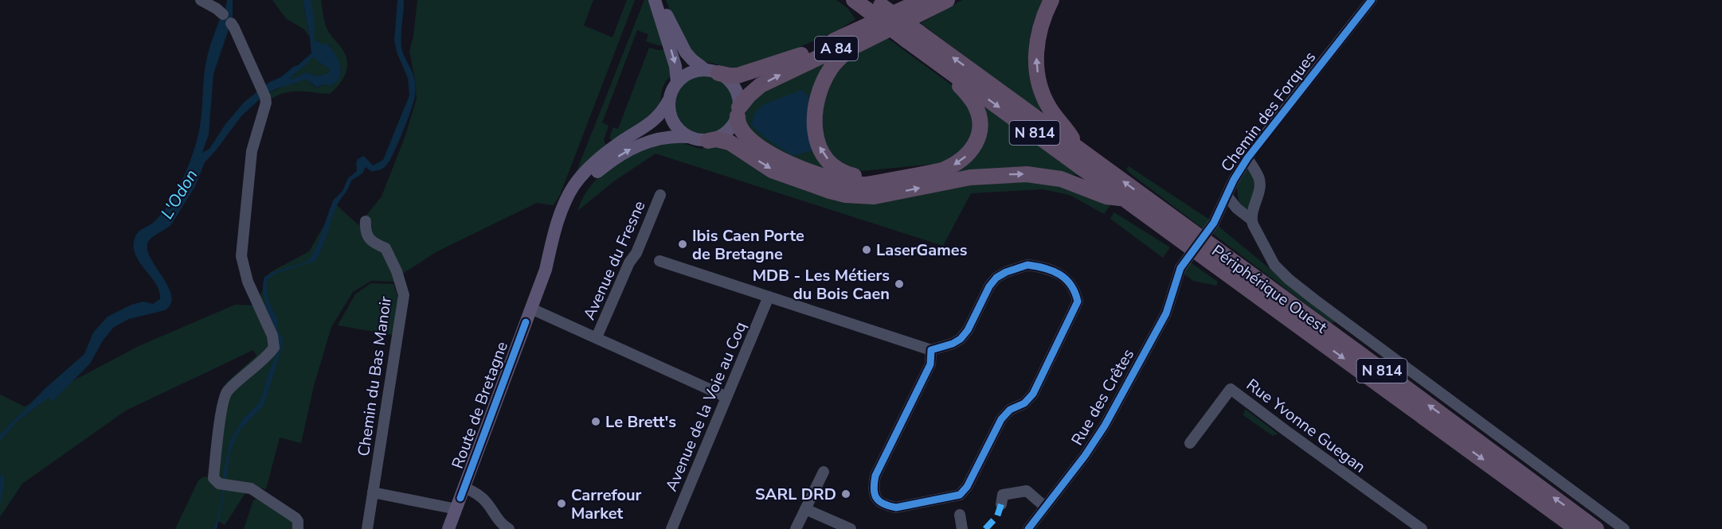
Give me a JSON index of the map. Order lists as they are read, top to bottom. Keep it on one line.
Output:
{"streets":{"highway":["A 84","N 814","Périphérique Ouest"],"main road":["Route de Bretagne"],"street":["Chemin des Forques","Avenue du Fresne","Chemin du Bas Manoir","Rue des Crêtes","Avenue de la Voie au Coq","Rue Yvonne Guegan"]},"crossings":[["A 84","Route de Bretagne"],["Chemin des Forques","Rue des Crêtes"],["N 814","Périphérique Ouest"],["Avenue du Fresne","Route de Bretagne"],["Avenue du Fresne","Avenue de la Voie au Coq"]],"water":["L'Odon"],"places":["Ibis Caen Porte de Bretagne","LaserGames","MDB - Les Métiers du Bois Caen","Le Brett's","SARL DRD","Carrefour Market"]}
